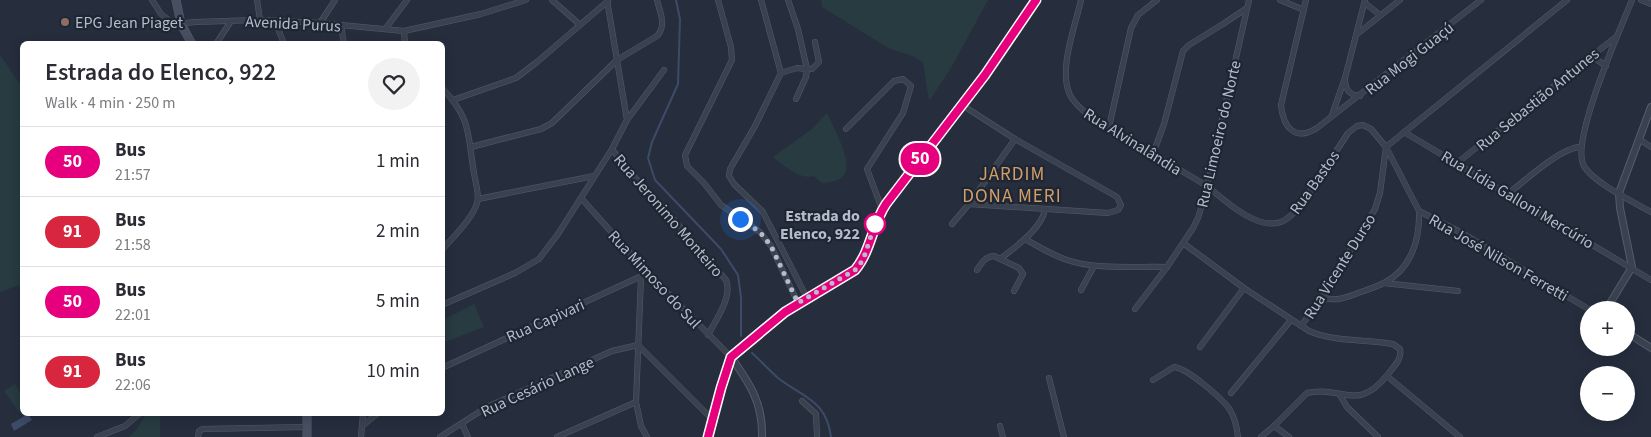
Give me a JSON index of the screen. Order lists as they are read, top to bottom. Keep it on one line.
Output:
{"streets":{"street":["Avenida Purus","Rua Mogi Guaçú","Rua Sebastião Antunes","Rua Limoeiro do Norte","Rua Alvinalândia","Rua Bastos","Rua Lídia Galloni Mercúrio","Rua Jeronimo Monteiro","Rua José Nilson Ferretti","Rua Vicente Durso","Rua Mimoso do Sul","Rua Capivari","Rua Cesário Lange"]},"crossings":[["Rua Sebastião Antunes","Rua Lídia Galloni Mercúrio"],["Rua Limoeiro do Norte","Rua Alvinalândia"],["Rua Limoeiro do Norte","Rua Bastos"],["Rua Alvinalândia","Rua Bastos"],["Rua Bastos","Rua José Nilson Ferretti"],["Rua Bastos","Rua Vicente Durso"],["Rua Jeronimo Monteiro","Rua Mimoso do Sul"],["Rua José Nilson Ferretti","Rua Vicente Durso"],["Rua Mimoso do Sul","Rua Capivari"]],"districts":["JARDIM DONA MERI"],"places":["EPG Jean Piaget","Estrada do Elenco, 922"],"lines":["bus line 50"],"page":{"on_map":"50","heading":["Estrada do Elenco, 922","Walk · 4 min · 250 m"],"list":[{"mark":"50","name":"Bus","note":"21:57","value":"1 min"},{"mark":"91","name":"Bus","note":"21:58","value":"2 min"},{"mark":"50","name":"Bus","note":"22:01","value":"5 min"},{"mark":"91","name":"Bus","note":"22:06","value":"10 min"}],"map_buttons":["+","−"]}}
